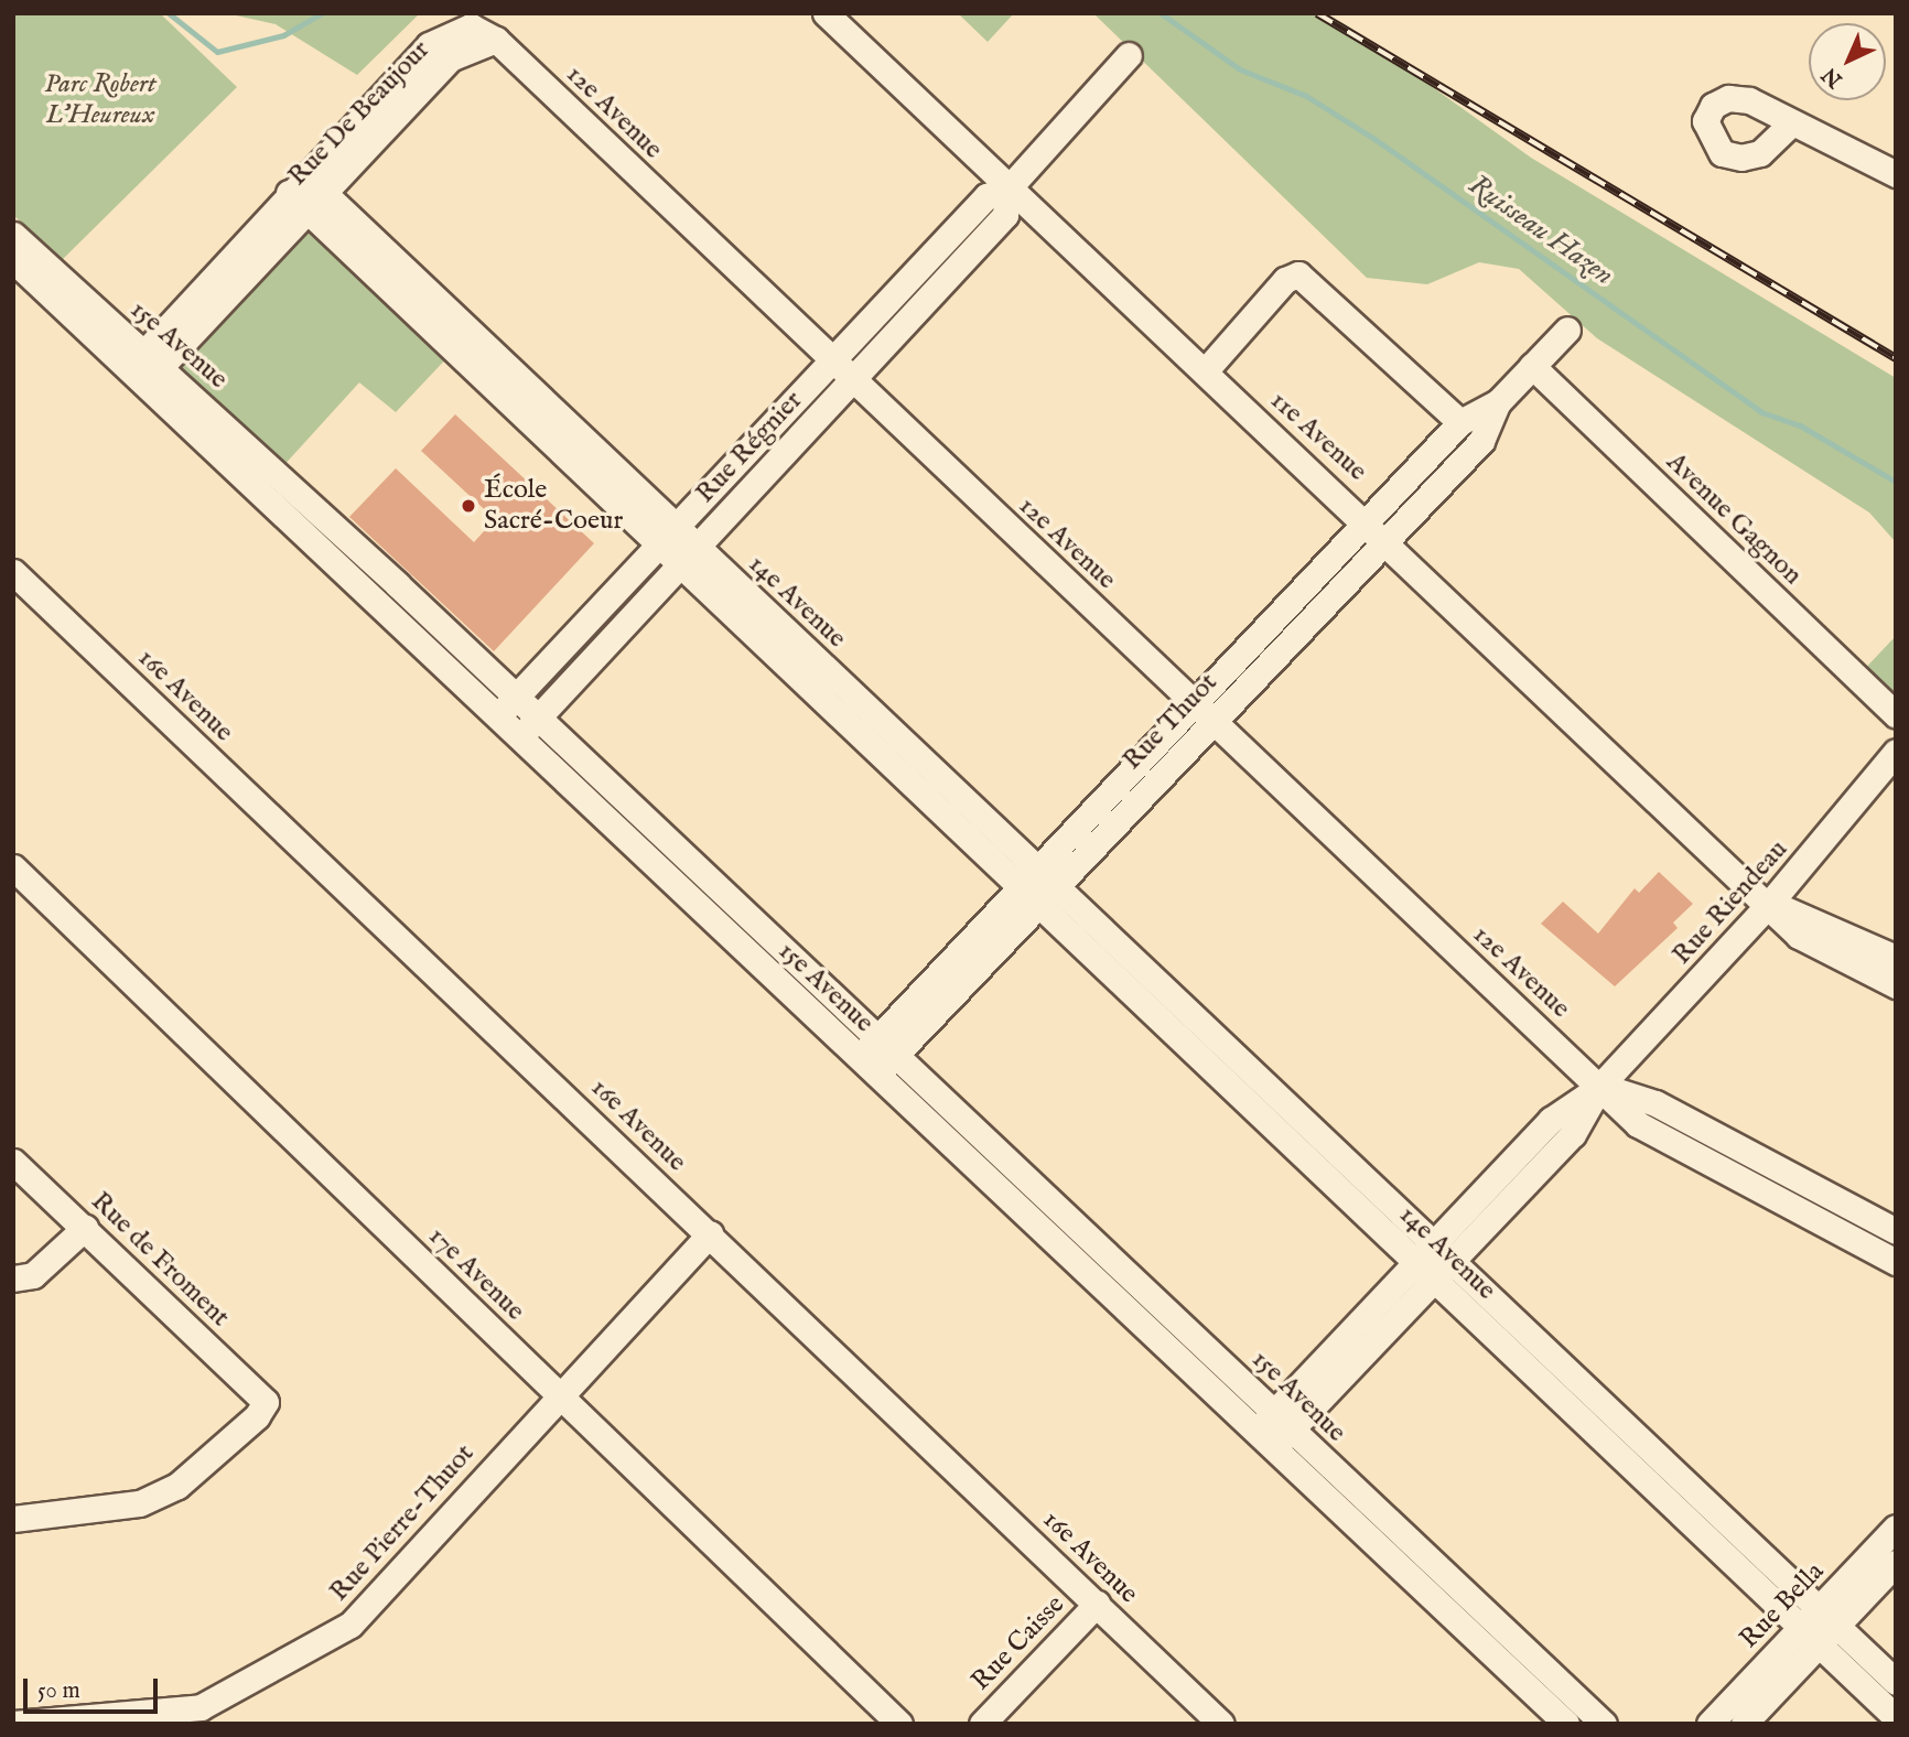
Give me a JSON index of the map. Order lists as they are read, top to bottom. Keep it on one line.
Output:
{"streets":{"street":["12e Avenue","Rue De Beaujour","15e Avenue","11e Avenue","Rue Régnier","Avenue Gagnon","14e Avenue","16e Avenue","Rue Thuot","Rue Riendeau","Rue de Froment","17e Avenue","Rue Pierre-Thuot","Rue Bella","Rue Caisse"]},"crossings":[["12e Avenue","Rue De Beaujour"],["12e Avenue","Rue Régnier"],["12e Avenue","Rue Thuot"],["12e Avenue","Rue Riendeau"],["Rue De Beaujour","15e Avenue"],["Rue De Beaujour","14e Avenue"],["15e Avenue","Rue Régnier"],["15e Avenue","Rue Thuot"],["15e Avenue","Rue Riendeau"],["11e Avenue","Rue Régnier"],["11e Avenue","Rue Thuot"],["11e Avenue","Rue Riendeau"],["Rue Régnier","14e Avenue"],["Avenue Gagnon","Rue Thuot"],["14e Avenue","Rue Thuot"],["14e Avenue","Rue Riendeau"],["14e Avenue","Rue Bella"],["16e Avenue","Rue Pierre-Thuot"],["16e Avenue","Rue Caisse"],["17e Avenue","Rue Pierre-Thuot"]],"water":["Ruisseau Hazen"],"parks":["Parc Robert L'Heureux"],"places":["École Sacré-Coeur"],"scale_bar":"50 m","north":"bottom left"}
